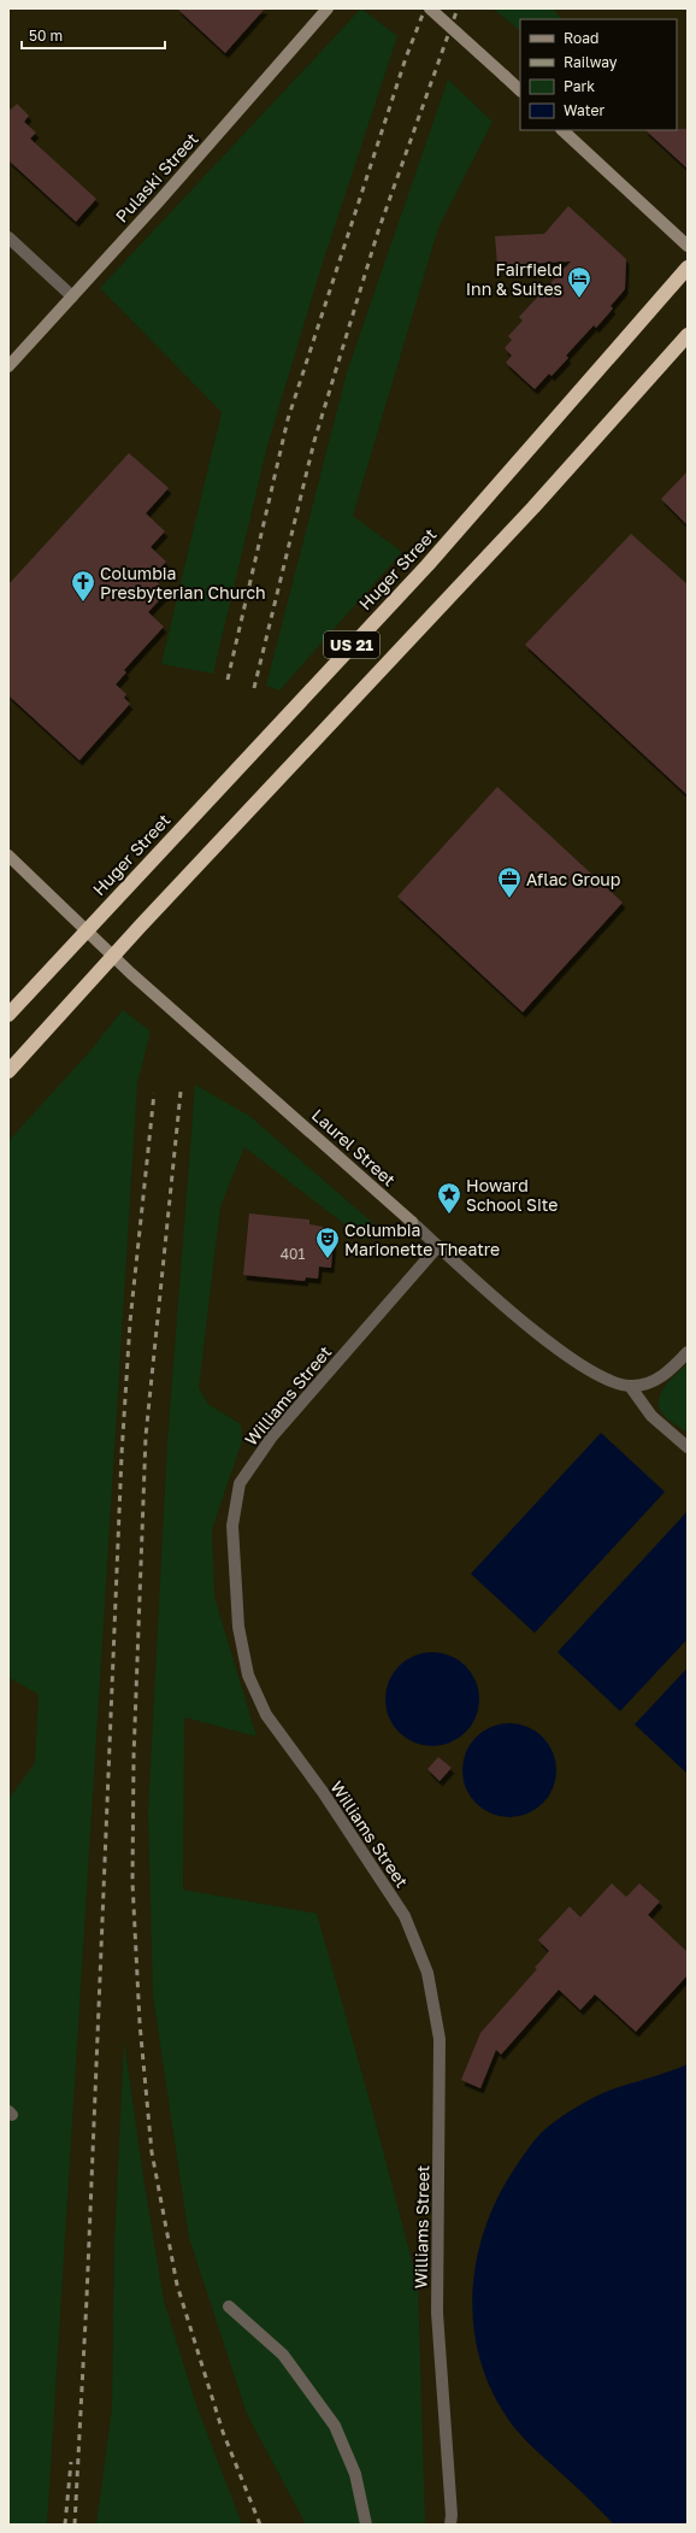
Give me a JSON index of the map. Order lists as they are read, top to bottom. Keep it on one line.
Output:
{"streets":{"highway":["Huger Street","US 21"],"street":["Pulaski Street","Laurel Street","Williams Street"]},"crossings":[["Huger Street","Laurel Street"],["US 21","Laurel Street"],["Laurel Street","Williams Street"]],"places":{"hotel":["Fairfield Inn & Suites"],"church":["Columbia Presbyterian Church"],"office":["Aflac Group"],"place":["Howard School Site"],"theatre":["Columbia Marionette Theatre"]},"house_numbers":["401"],"legend":["Road","Railway","Park","Water"],"scale_bar":"50 m"}
